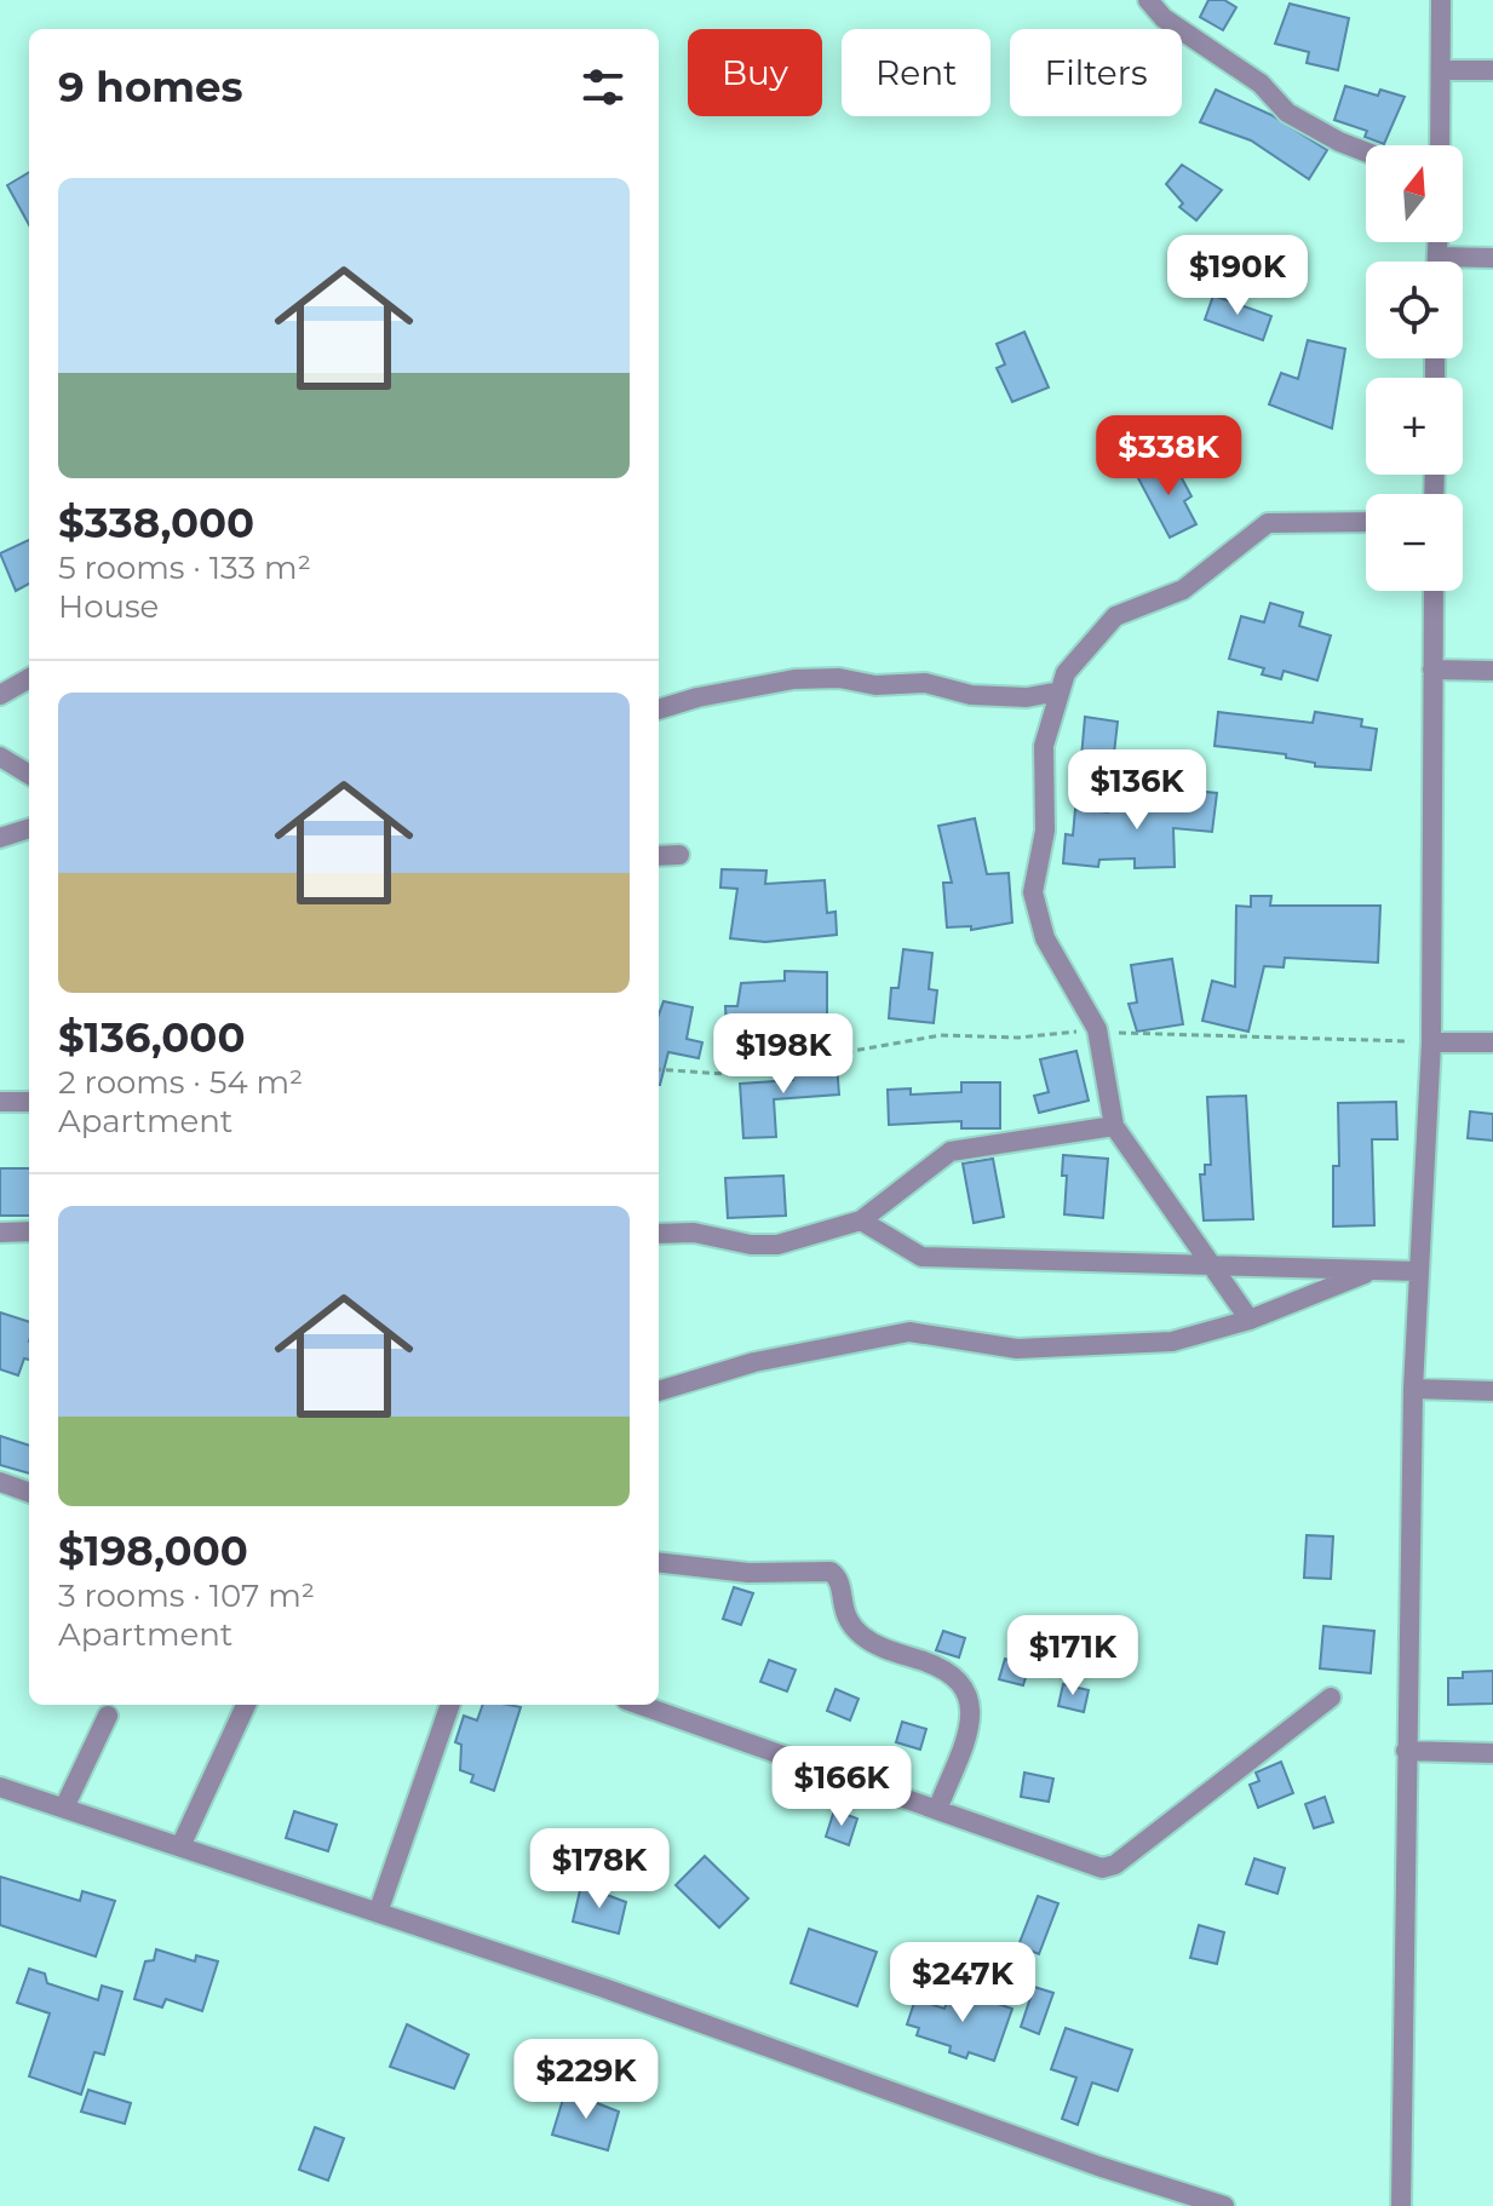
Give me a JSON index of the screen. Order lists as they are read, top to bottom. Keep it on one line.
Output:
{"north":"top","page":{"chip":["Buy","Rent","Filters"],"heading":"9 homes","map_buttons":["+","−"],"list":[{"name":"$338,000","note":"5 rooms · 133 m² · House"},{"name":"$136,000","note":"2 rooms · 54 m² · Apartment"},{"name":"$198,000","note":"3 rooms · 107 m² · Apartment"}],"price":["$190K","$338K","$136K","$198K","$171K","$166K","$178K","$247K","$229K"]}}
